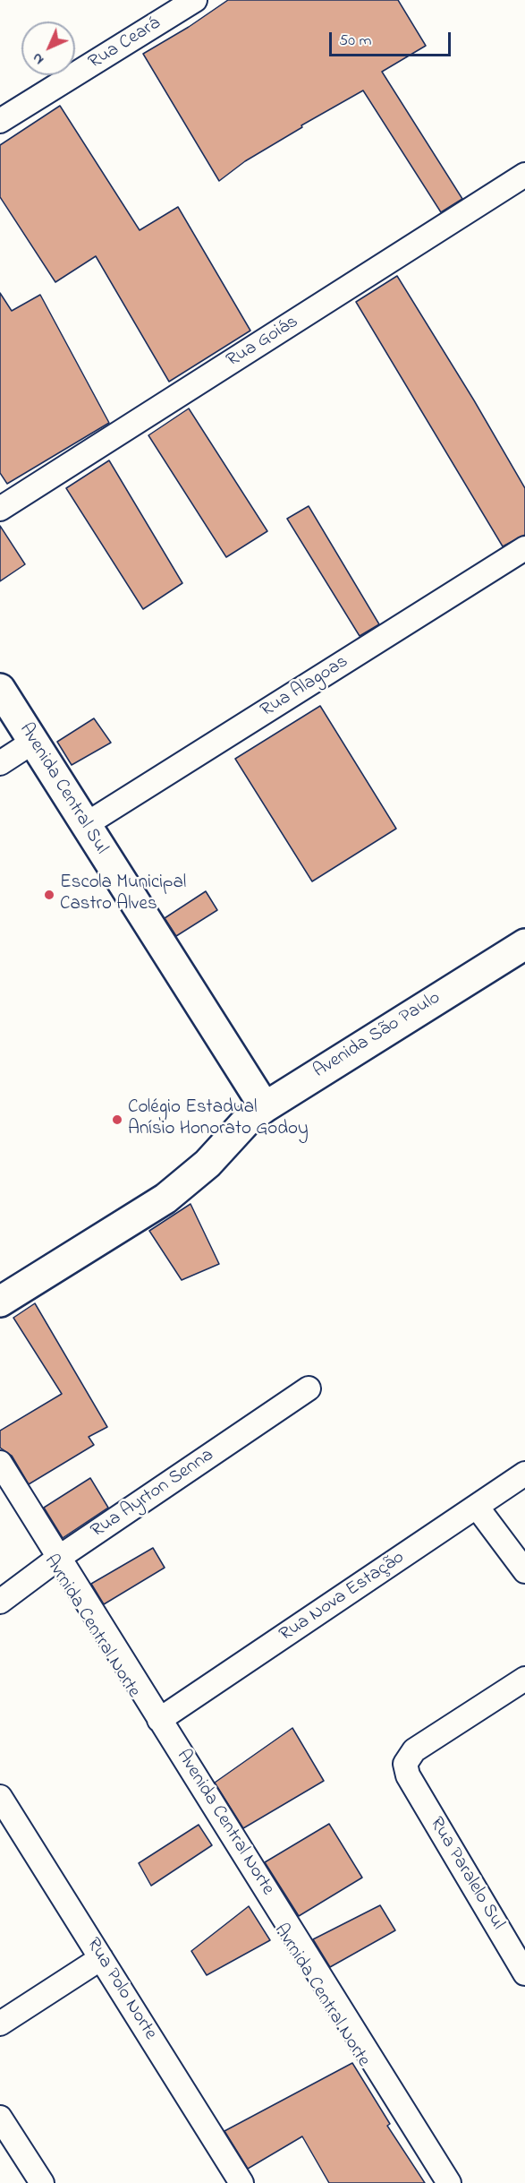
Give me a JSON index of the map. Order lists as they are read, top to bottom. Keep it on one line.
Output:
{"streets":{"main road":["Avenida Central Sul","Avenida São Paulo"],"street":["Rua Ceará","Rua Goiás","Rua Alagoas","Rua Ayrton Senna","Rua Nova Estação","Avrnida Central Norte","Avenida Central Norte","Rua Paralelo Sul","Rua Polo Norte"]},"crossings":[["Rua Alagoas","Avenida Central Sul"],["Avenida Central Sul","Avenida São Paulo"],["Rua Ayrton Senna","Avrnida Central Norte"],["Rua Ayrton Senna","Avenida Central Norte"],["Rua Nova Estação","Avenida Central Norte"],["Avrnida Central Norte","Avenida Central Norte"]],"places":["Escola Municipal Castro Alves","Colégio Estadual Anísio Honorato Godoy"],"scale_bar":"50 m","north":"bottom left"}
